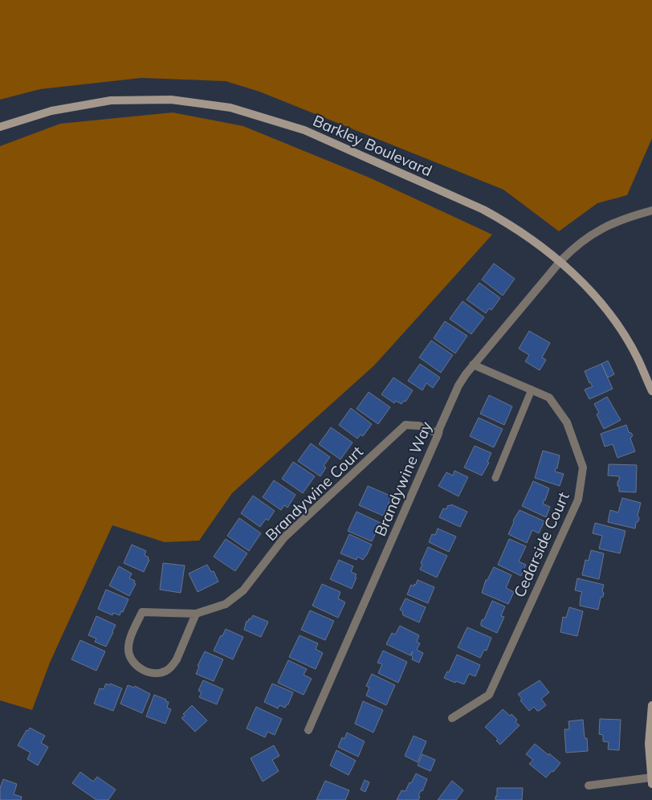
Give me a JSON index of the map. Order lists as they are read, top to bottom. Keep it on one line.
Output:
{"streets":{"main road":["Barkley Boulevard"],"street":["Brandywine Way","Brandywine Court","Cedarside Court"]},"crossings":[["Barkley Boulevard","Brandywine Way"],["Brandywine Way","Brandywine Court"],["Brandywine Way","Cedarside Court"]]}
